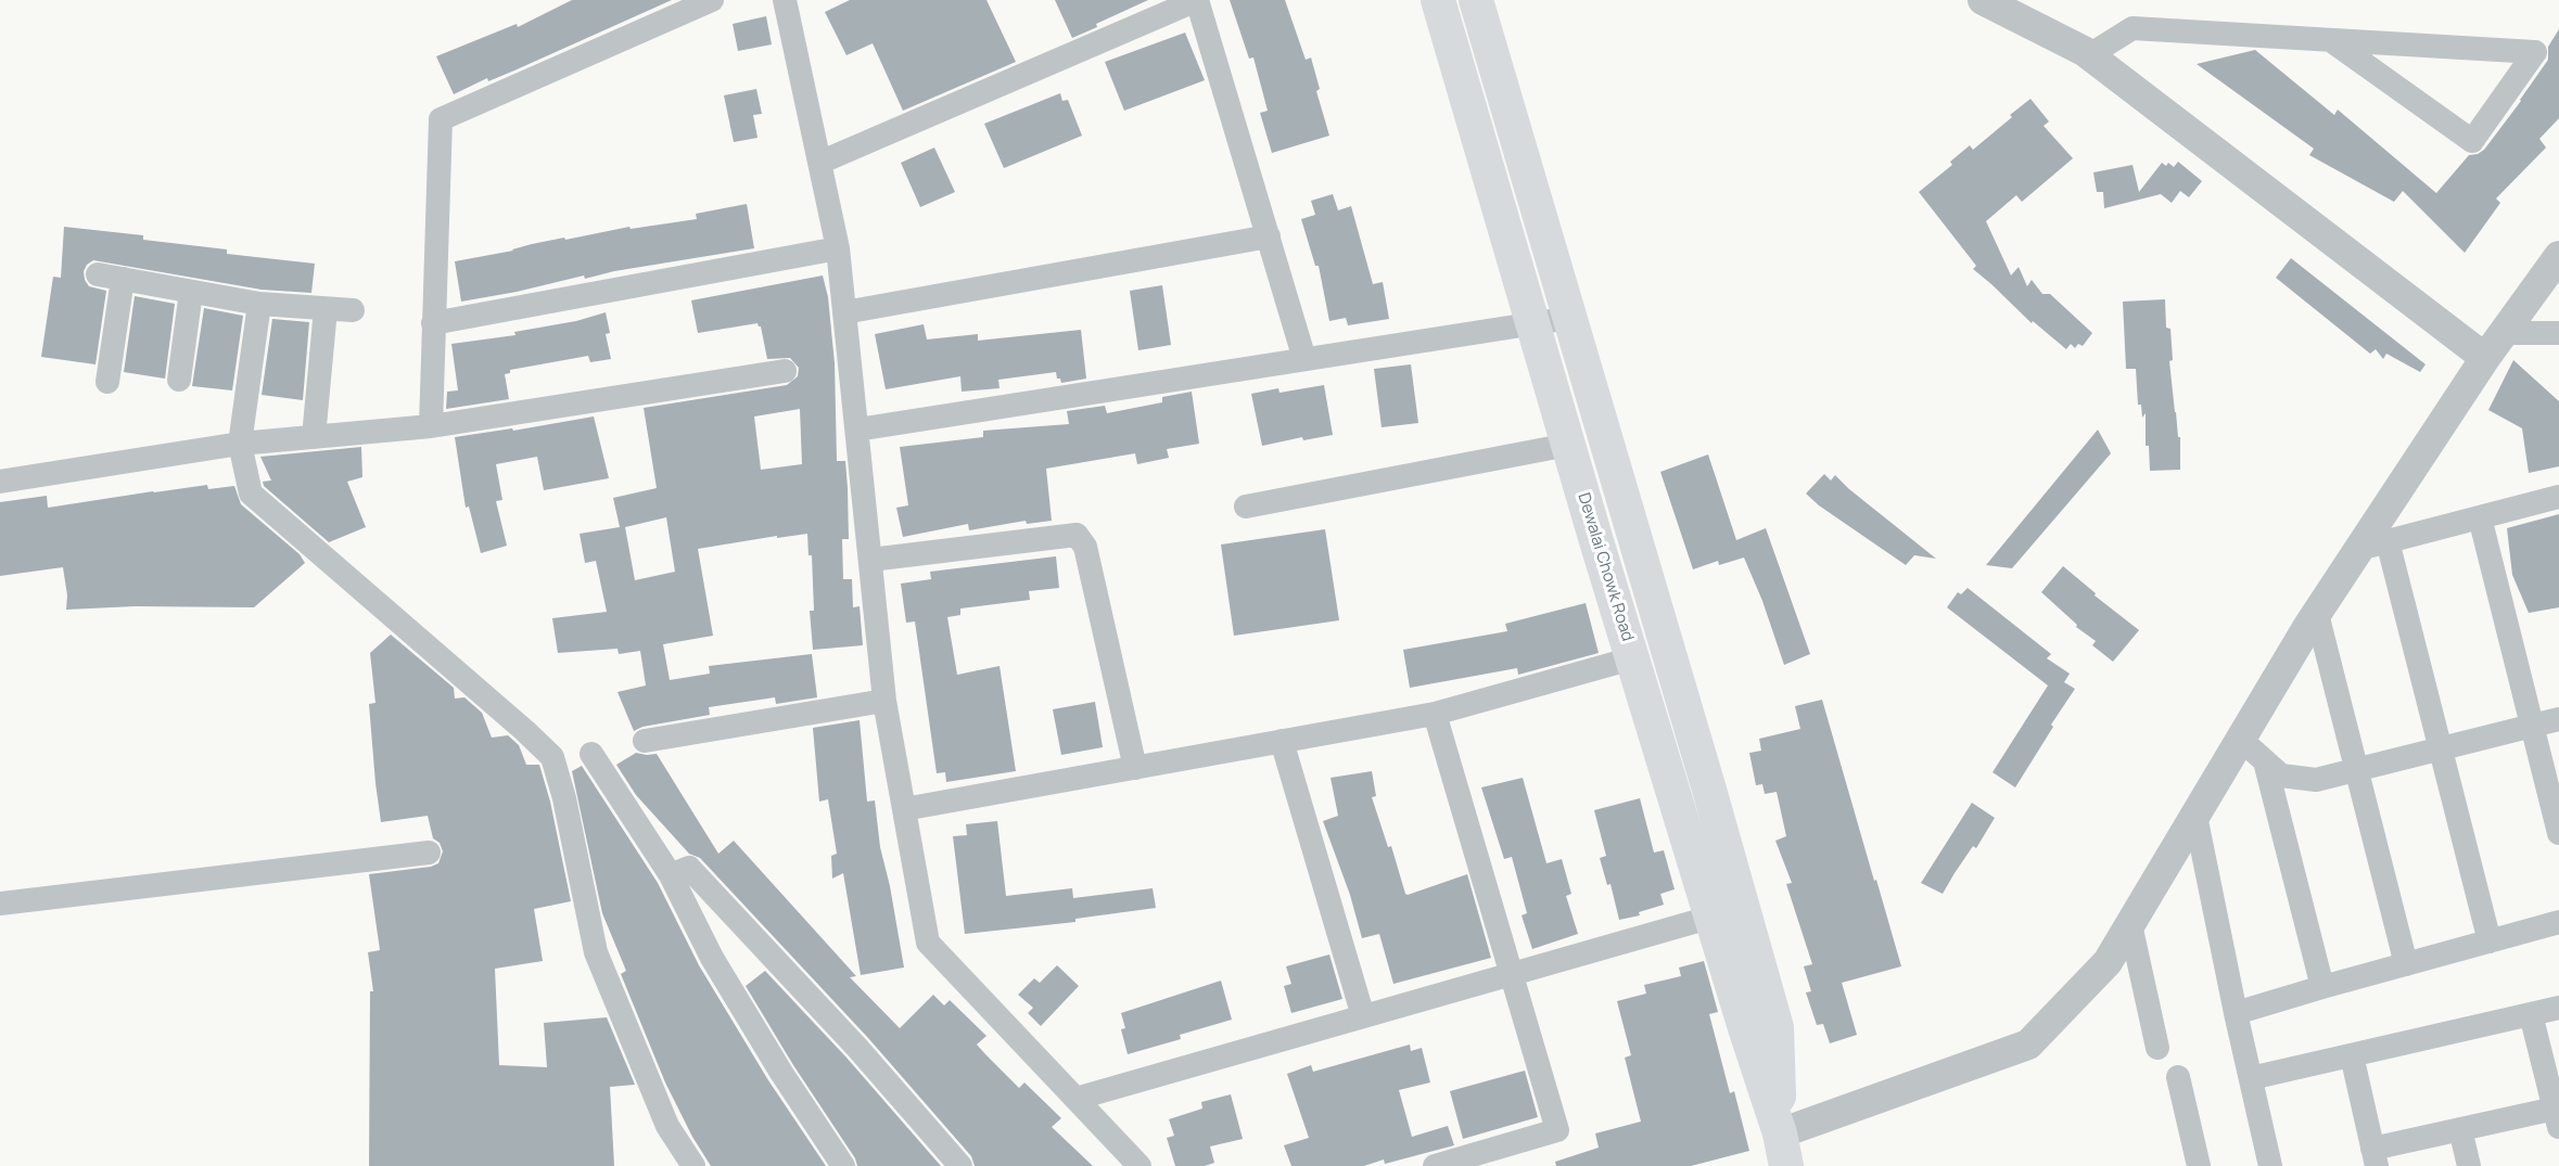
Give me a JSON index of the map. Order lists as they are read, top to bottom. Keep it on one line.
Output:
{"streets":{"main road":["Dewalai Chowk Road"]}}
